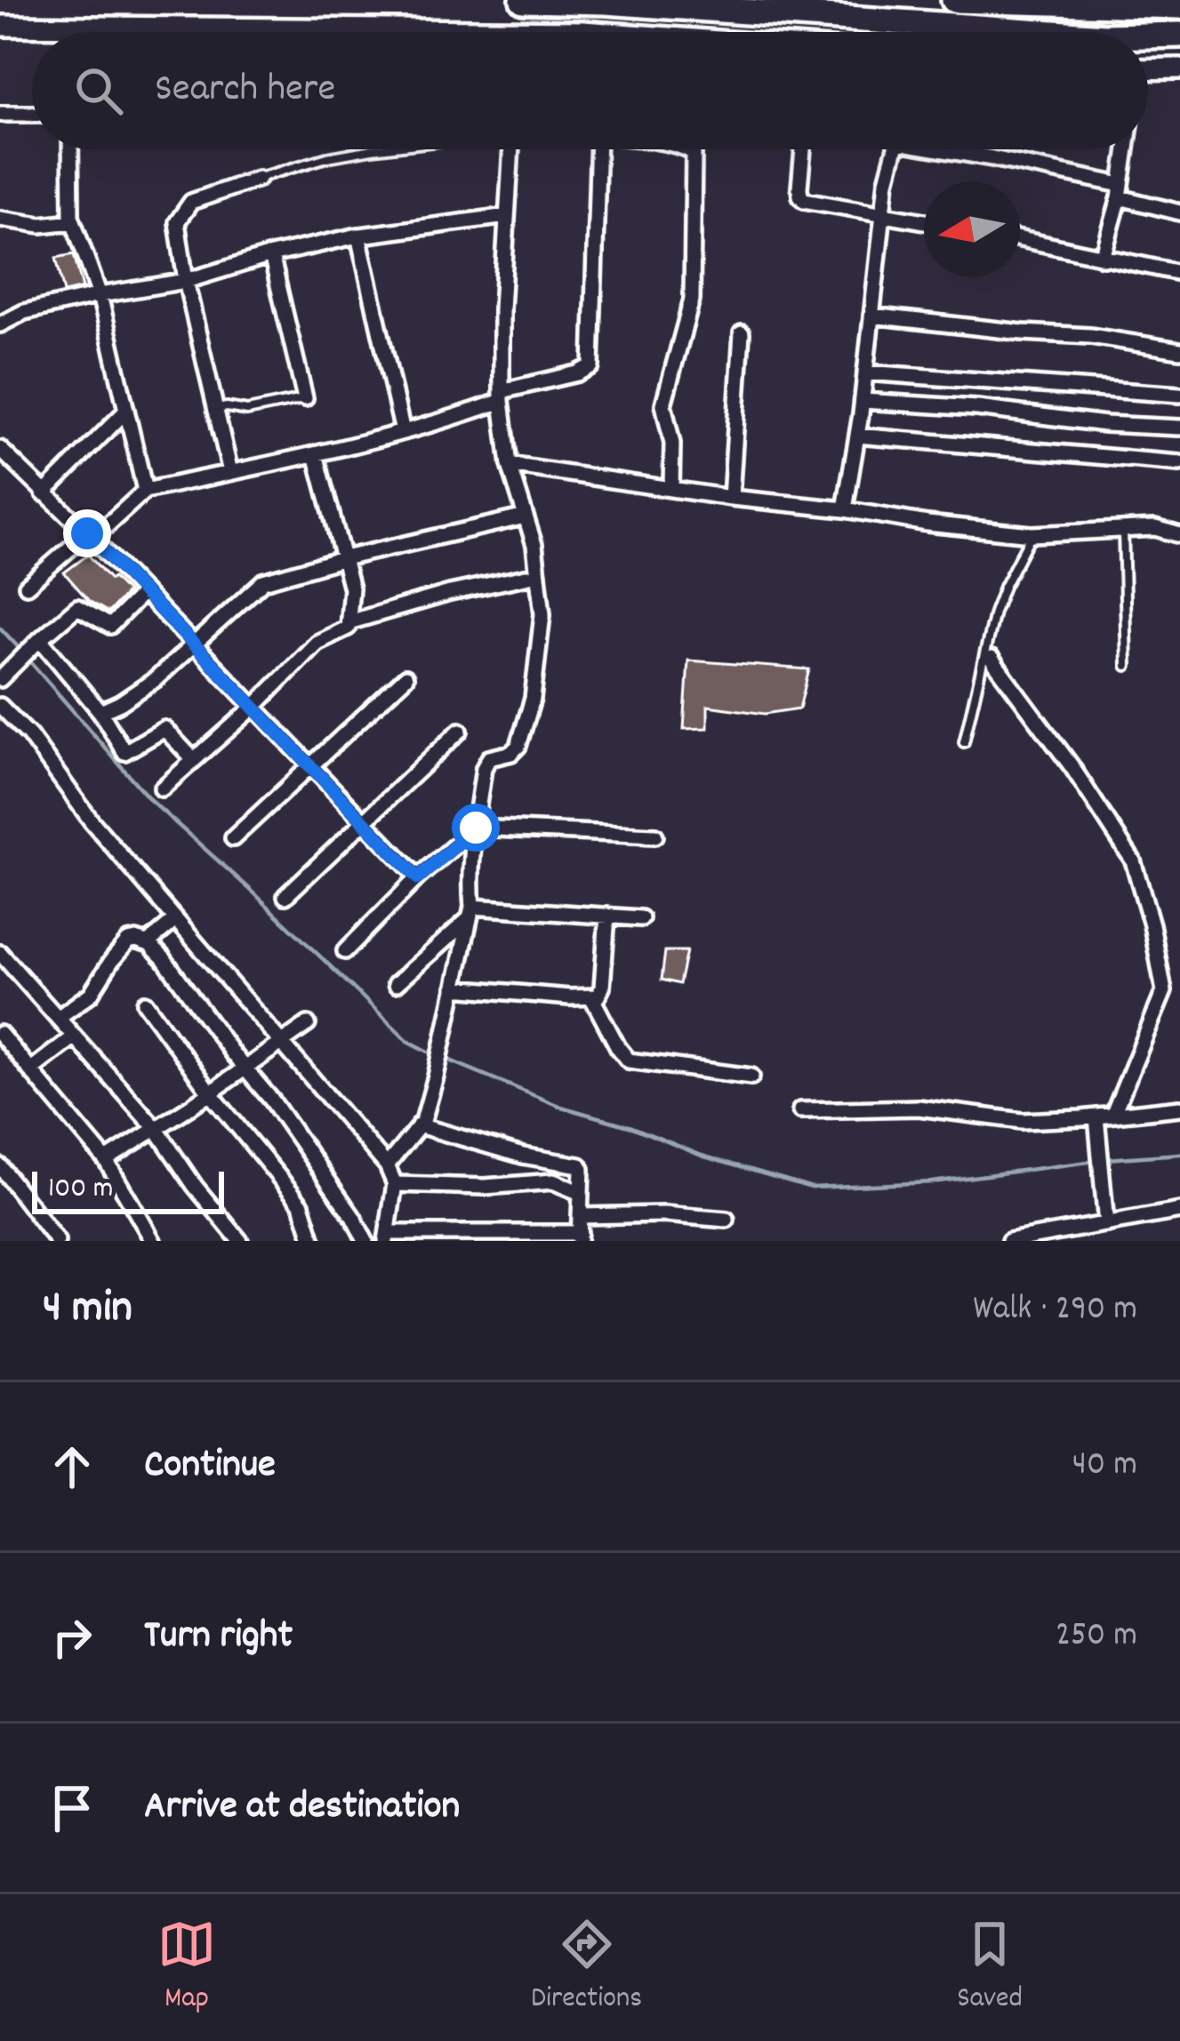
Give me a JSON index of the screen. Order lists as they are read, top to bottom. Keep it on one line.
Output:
{"scale_bar":"100 m","north":"left","page":{"search":"Search here","scale":"100 m","heading":["4 min","Walk · 290 m"],"list":[["Continue","40 m"],["Turn right","250 m"],"Arrive at destination"],"nav":["Map","Directions","Saved"]}}
